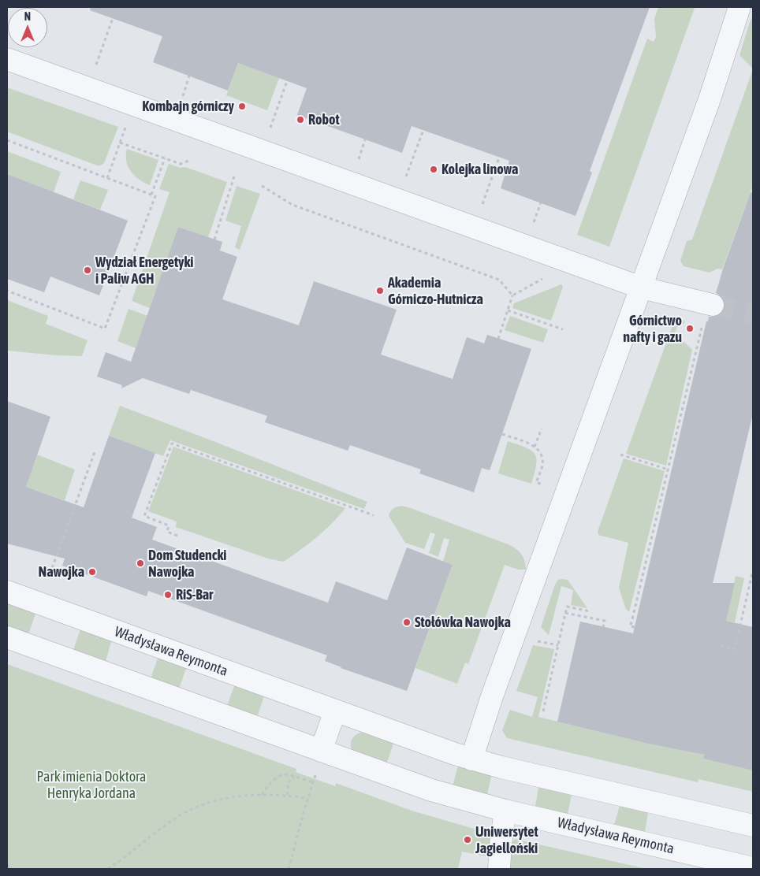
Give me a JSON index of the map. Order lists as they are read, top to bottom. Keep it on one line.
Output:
{"streets":{"street":["Władysława Reymonta"]},"parks":["Park imienia Doktora Henryka Jordana"],"places":["Kombajn górniczy","Robot","Kolejka linowa","Wydział Energetyki i Paliw AGH","Akademia Górniczo-Hutnicza","Górnictwo nafty i gazu","Dom Studencki Nawojka","Nawojka","RiS-Bar","Stołówka Nawojka","Uniwersytet Jagielloński"],"north":"top"}
